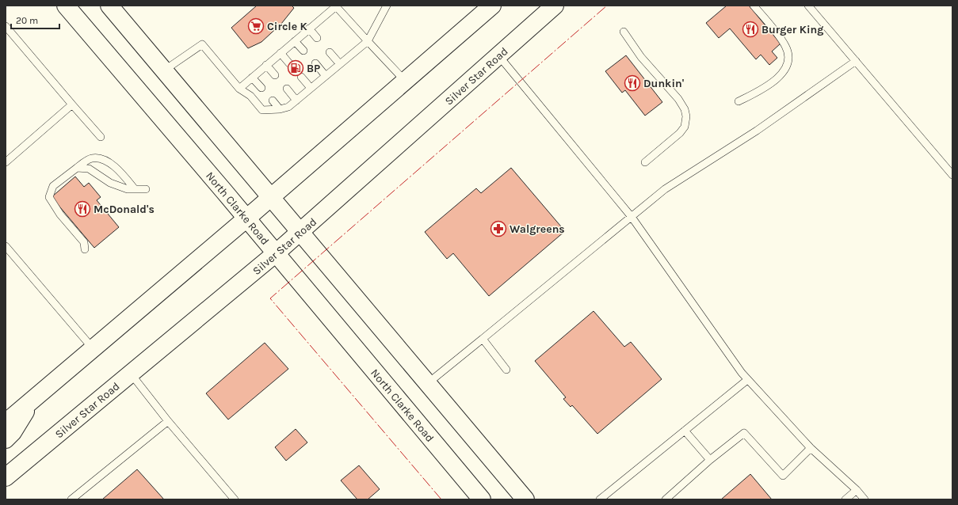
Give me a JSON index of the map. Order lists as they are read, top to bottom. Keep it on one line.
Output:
{"streets":{"main road":["Silver Star Road","North Clarke Road"]},"crossings":[["Silver Star Road","North Clarke Road"]],"places":{"supermarket":["Circle K"],"restaurant":["Burger King","Dunkin'","McDonald's"],"fuel station":["BP"],"pharmacy":["Walgreens"]},"scale_bar":"20 m"}
